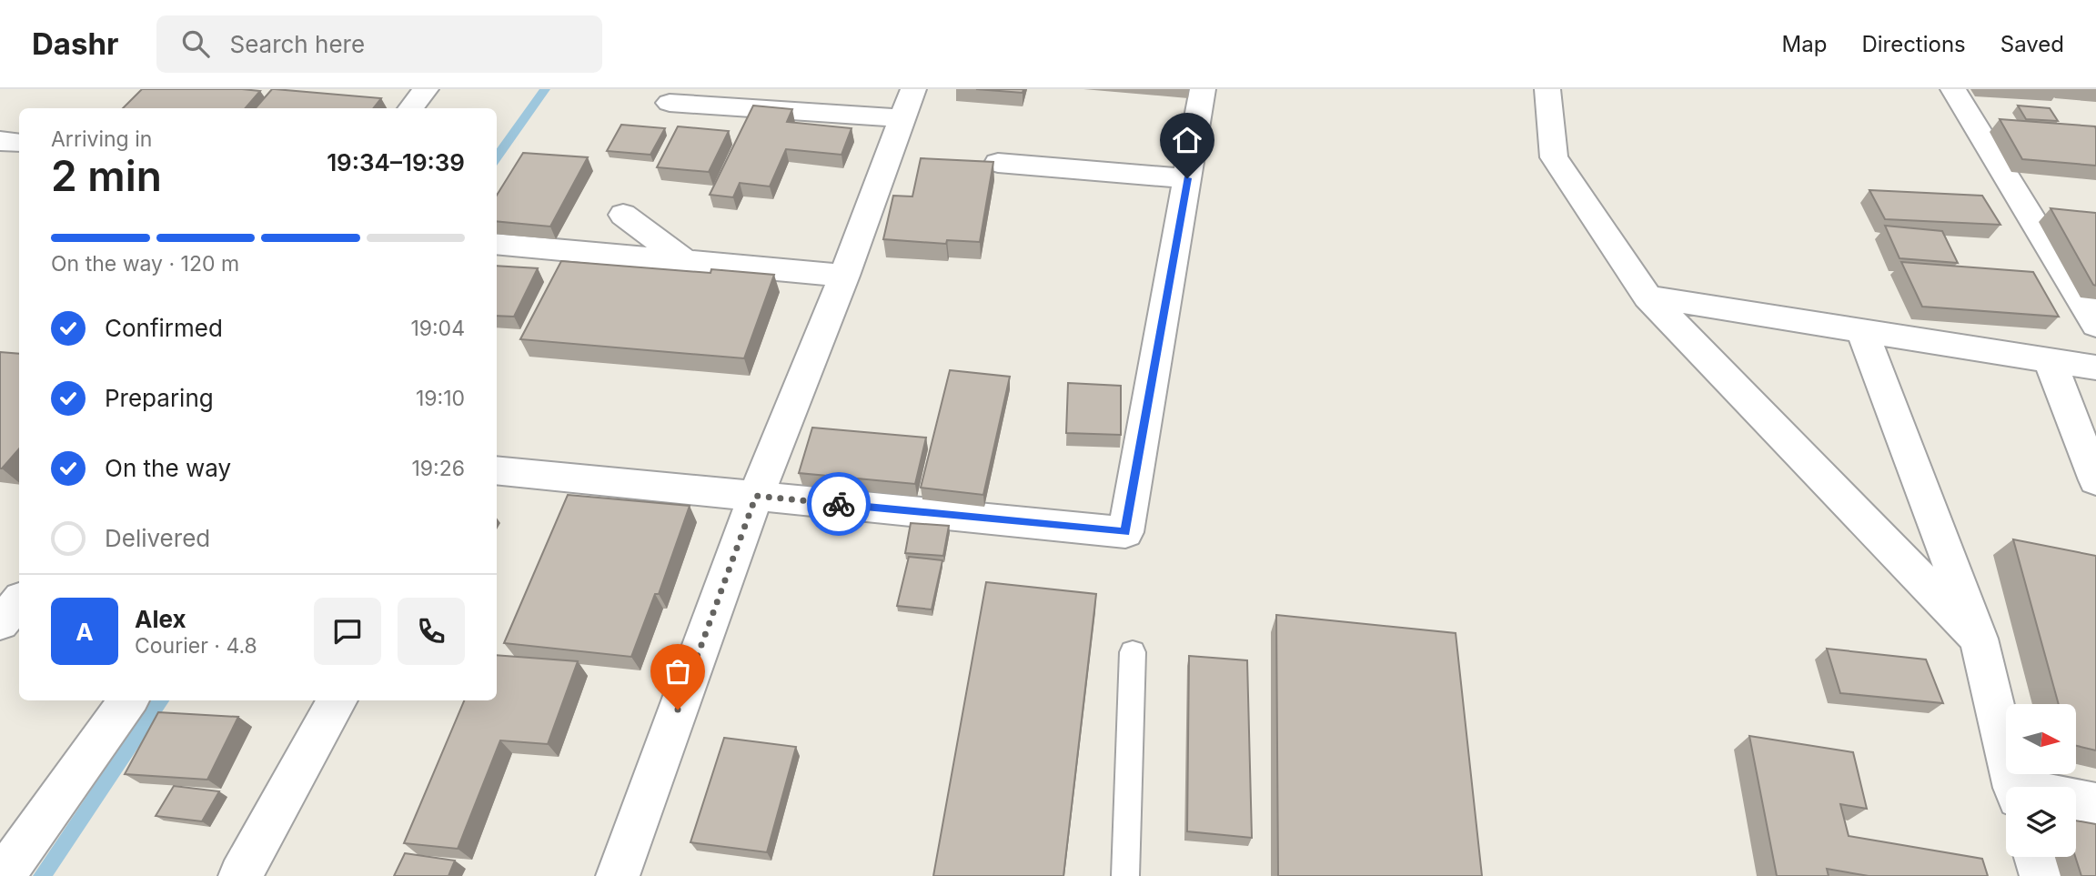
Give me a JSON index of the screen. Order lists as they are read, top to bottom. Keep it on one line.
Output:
{"north":"right","page":{"header":"Dashr","search":"Search here","nav":["Map","Directions","Saved"],"heading":["2 min","Arriving in","19:34–19:39"],"panel":["Alex","Courier · 4.8"],"bar":"On the way · 120 m","list":[["Confirmed","19:04"],["Preparing","19:10"],["On the way","19:26"],"Delivered"],"round":"A"}}
